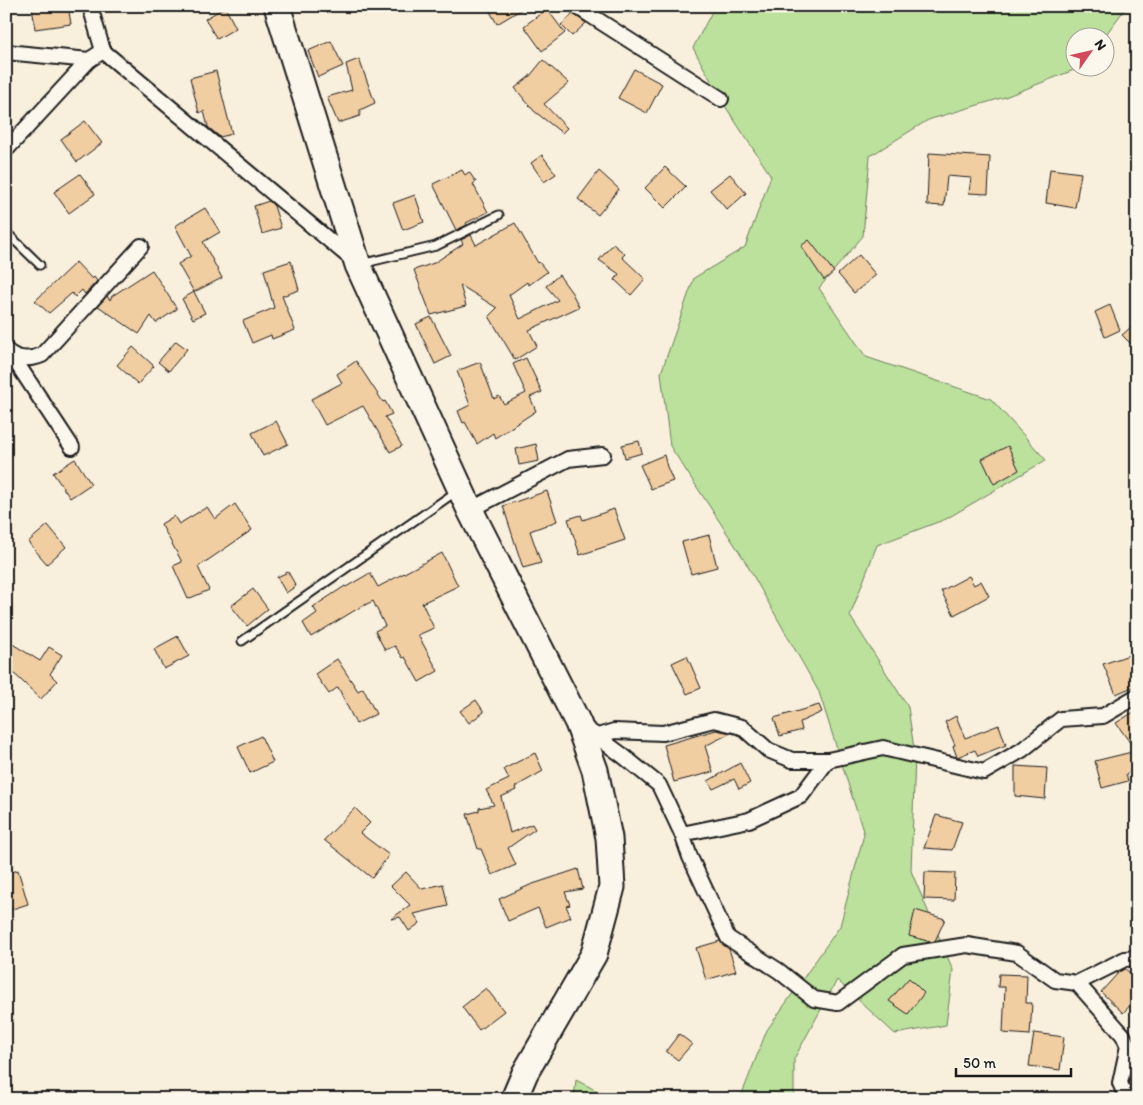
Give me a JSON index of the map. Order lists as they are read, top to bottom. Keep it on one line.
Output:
{"scale_bar":"50 m","north":"top right"}
